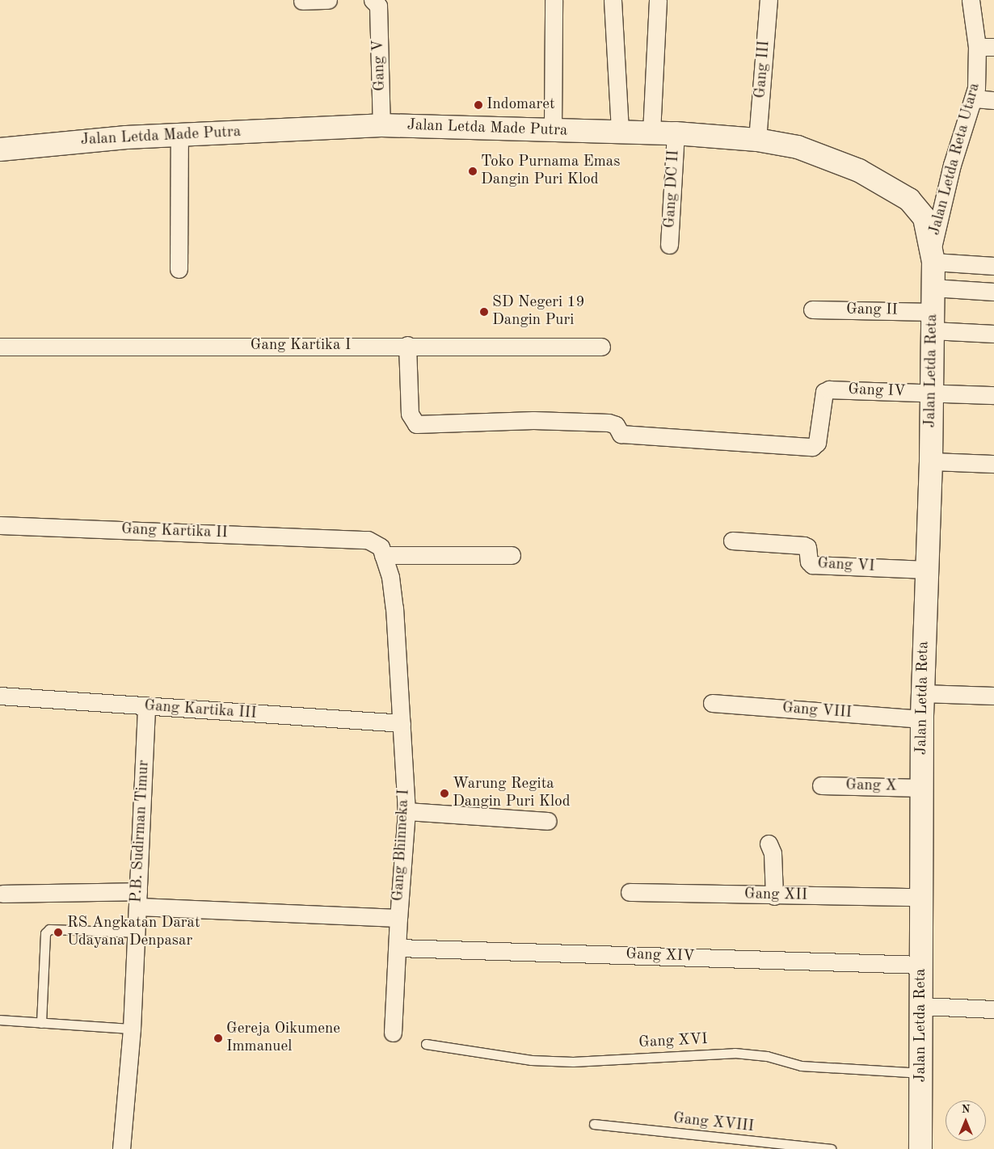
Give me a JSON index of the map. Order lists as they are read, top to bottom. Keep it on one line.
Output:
{"streets":{"street":["Gang V","Gang III","Jalan Letda Made Putra","Jalan Letda Reta Utara","Gang DC II","Gang II","Gang Kartika I","Jalan Letda Reta","Gang IV","Gang Kartika II","Gang VI","Gang Kartika III","Gang VIII","Gang X","P.B. Sudirman Timur","Gang Bhinneka I","Gang XII","Gang XIV"],"lane":["Gang XVI","Gang XVIII"]},"crossings":[["Gang V","Jalan Letda Made Putra"],["Gang III","Jalan Letda Made Putra"],["Jalan Letda Made Putra","Jalan Letda Reta Utara"],["Jalan Letda Made Putra","Gang DC II"],["Jalan Letda Made Putra","Jalan Letda Reta"],["Jalan Letda Reta Utara","Jalan Letda Reta"],["Gang II","Jalan Letda Reta"],["Gang Kartika I","Gang IV"],["Jalan Letda Reta","Gang IV"],["Jalan Letda Reta","Gang VI"],["Jalan Letda Reta","Gang VIII"],["Jalan Letda Reta","Gang X"],["Jalan Letda Reta","Gang XII"],["Jalan Letda Reta","Gang XIV"],["Jalan Letda Reta","Gang XVI"],["Gang Kartika II","Gang Bhinneka I"],["Gang Kartika III","P.B. Sudirman Timur"],["Gang Kartika III","Gang Bhinneka I"],["P.B. Sudirman Timur","Gang Bhinneka I"]],"places":["Indomaret","Toko Purnama Emas Dangin Puri Klod","SD Negeri 19 Dangin Puri","Warung Regita Dangin Puri Klod","RS Angkatan Darat Udayana Denpasar","Gereja Oikumene Immanuel"],"north":"top"}
